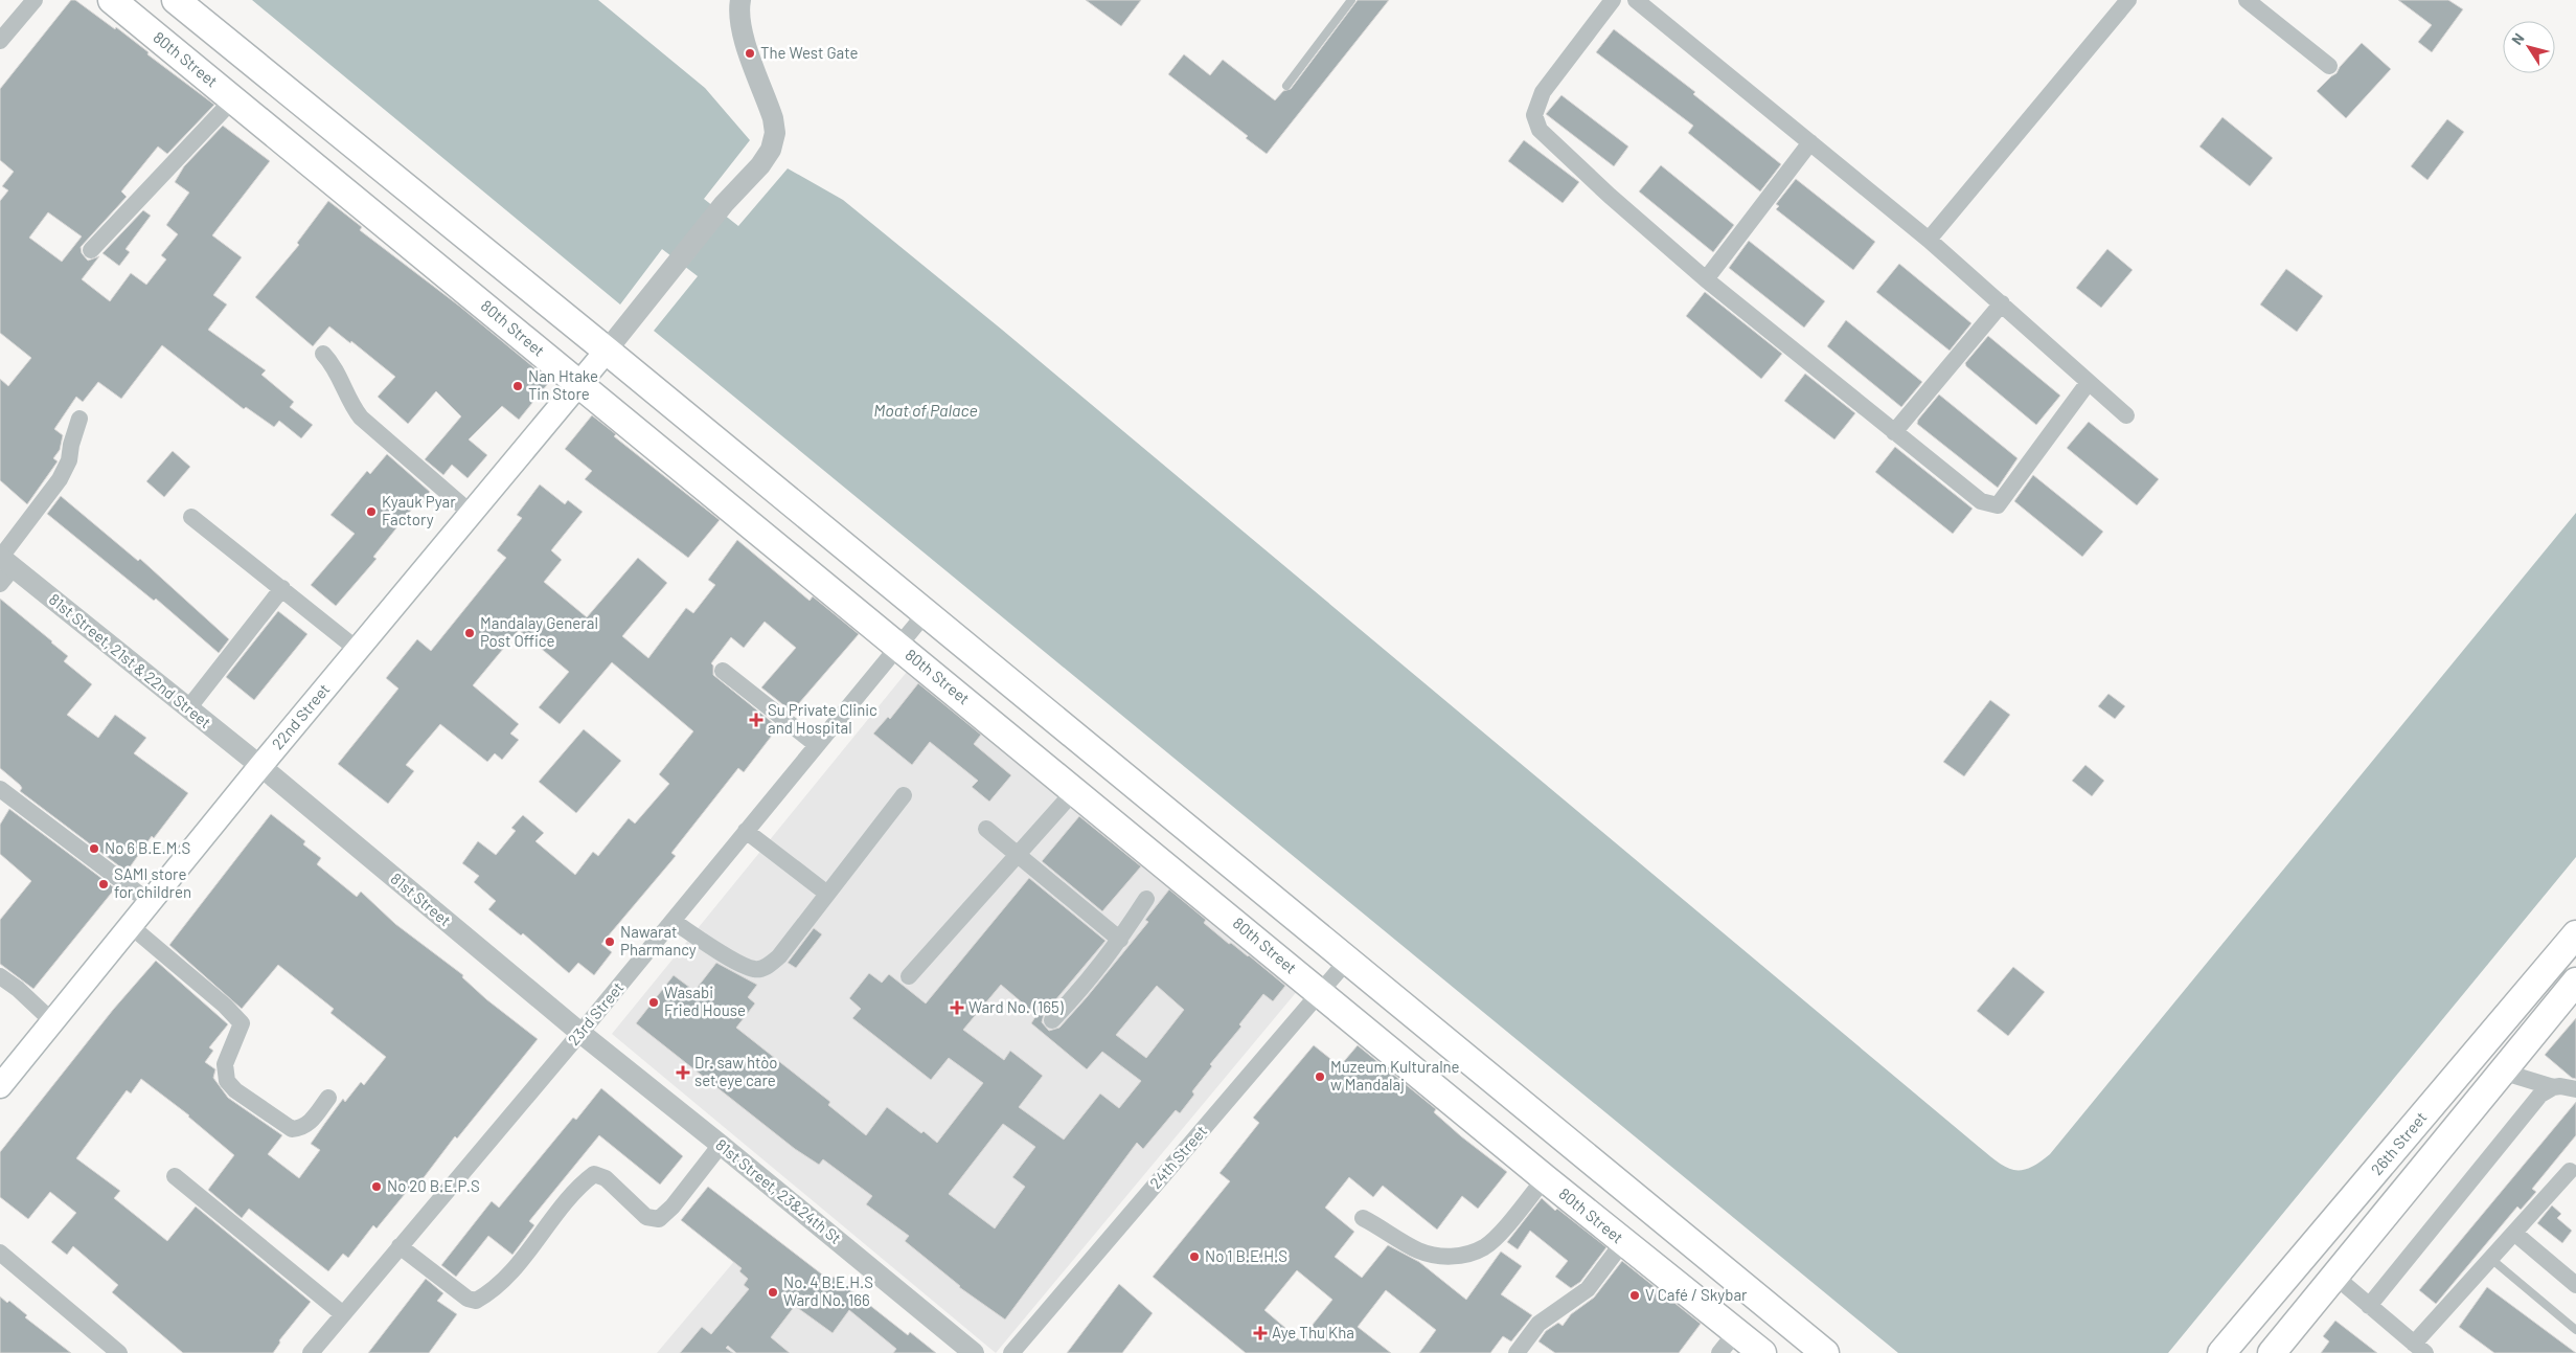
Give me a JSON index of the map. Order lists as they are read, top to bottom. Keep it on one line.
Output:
{"streets":{"main road":["80th Street","22nd Street","26th Street"],"street":["81st Street, 21st & 22nd Street","81st Street","23rd Street","24th Street","81st Street, 23&24th St"]},"crossings":[["80th Street","22nd Street"],["80th Street","23rd Street"],["80th Street","24th Street"],["81st Street, 21st & 22nd Street","22nd Street"],["81st Street, 21st & 22nd Street","81st Street"],["22nd Street","81st Street"],["81st Street","23rd Street"],["81st Street","81st Street, 23&24th St"],["23rd Street","81st Street, 23&24th St"]],"water":["Moat of Palace"],"places":{"other":["The West Gate","Nan Htake Tin Store","Kyauk Pyar Factory","Mandalay General Post Office","No 6 B.E.M.S","SAMI store for children","Nawarat Pharmancy","Wasabi Fried House","Muzeum Kulturalne w Mandalaj","No 20 B.E.P.S","No 1 B.E.H.S","No. 4 B.E.H.S Ward No. 166","V Café / Skybar"],"health":["Su Private Clinic and Hospital","Ward No. (165)","Dr. saw htòo set eye care","Aye Thu Kha"]},"north":"top left"}
